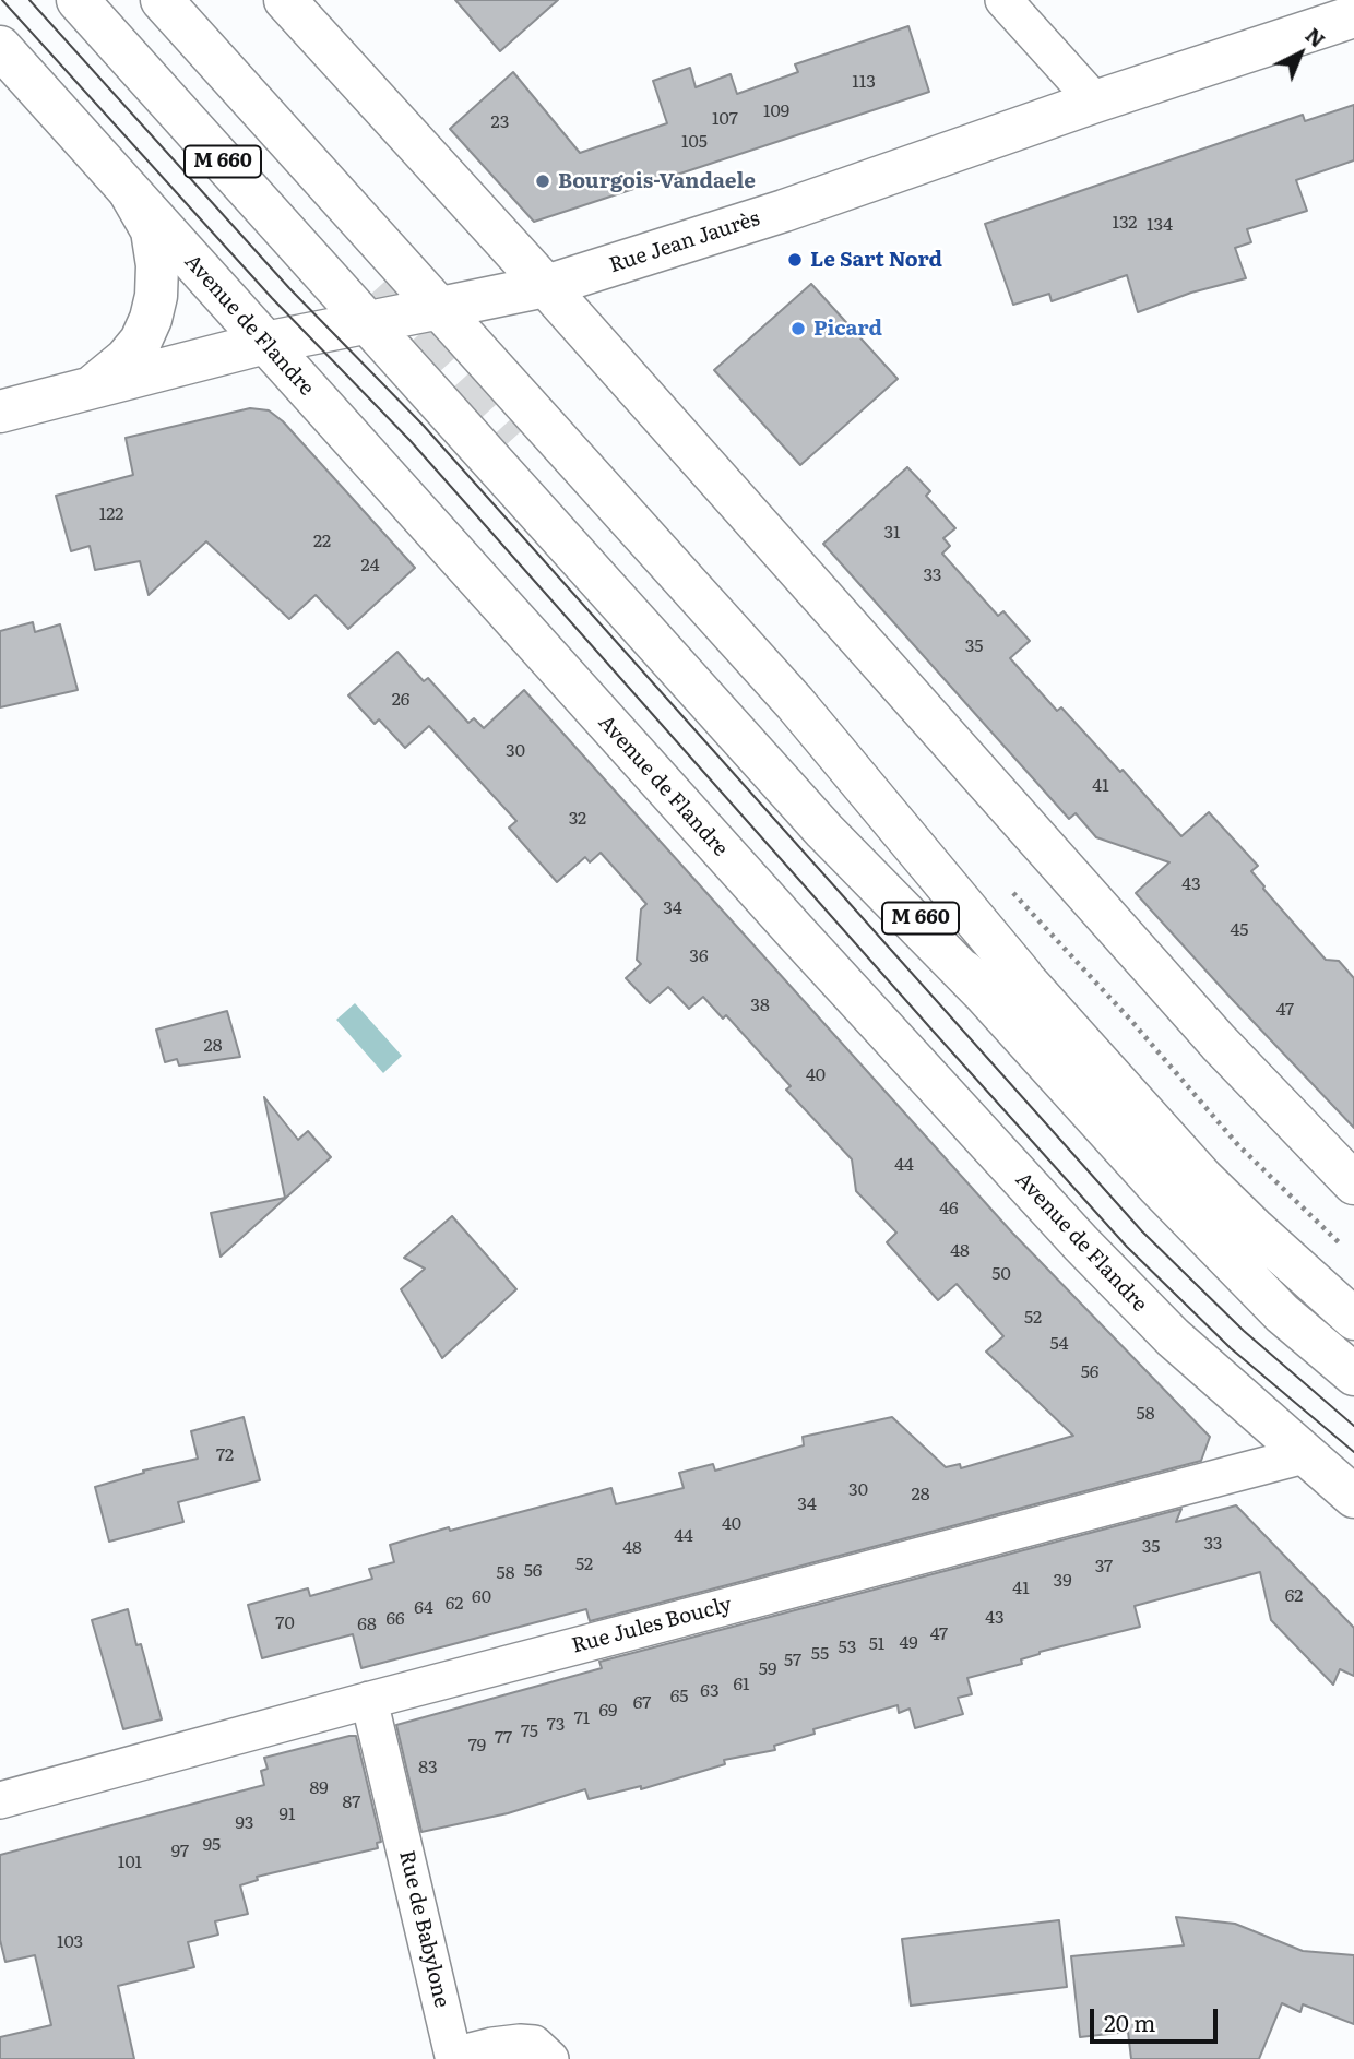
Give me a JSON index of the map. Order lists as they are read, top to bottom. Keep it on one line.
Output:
{"streets":{"main road":["M 660","Rue Jean Jaurès","Avenue de Flandre"],"street":["Rue Jules Boucly","Rue de Babylone"]},"crossings":[["M 660","Rue Jean Jaurès"],["Rue Jean Jaurès","Avenue de Flandre"],["Avenue de Flandre","Rue Jules Boucly"],["Rue Jules Boucly","Rue de Babylone"]],"places":["Bourgois-Vandaele","Le Sart Nord","Picard"],"house_numbers":["113","109","107","23","105","132","134","122","31","22","24","33","35","26","30","41","32","43","34","45","36","38","47","28","40","44","46","48","50","52","54","56","58","72","30","28","34","40","44","33","35","48","52","37","56","58","39","41","62","60","62","64","43","66","70","68","47","49","51","53","55","57","59","61","63","65","67","69","71","73","75","77","79","83","89","87","91","93","95","97","101","103"],"scale_bar":"20 m","north":"top right"}
